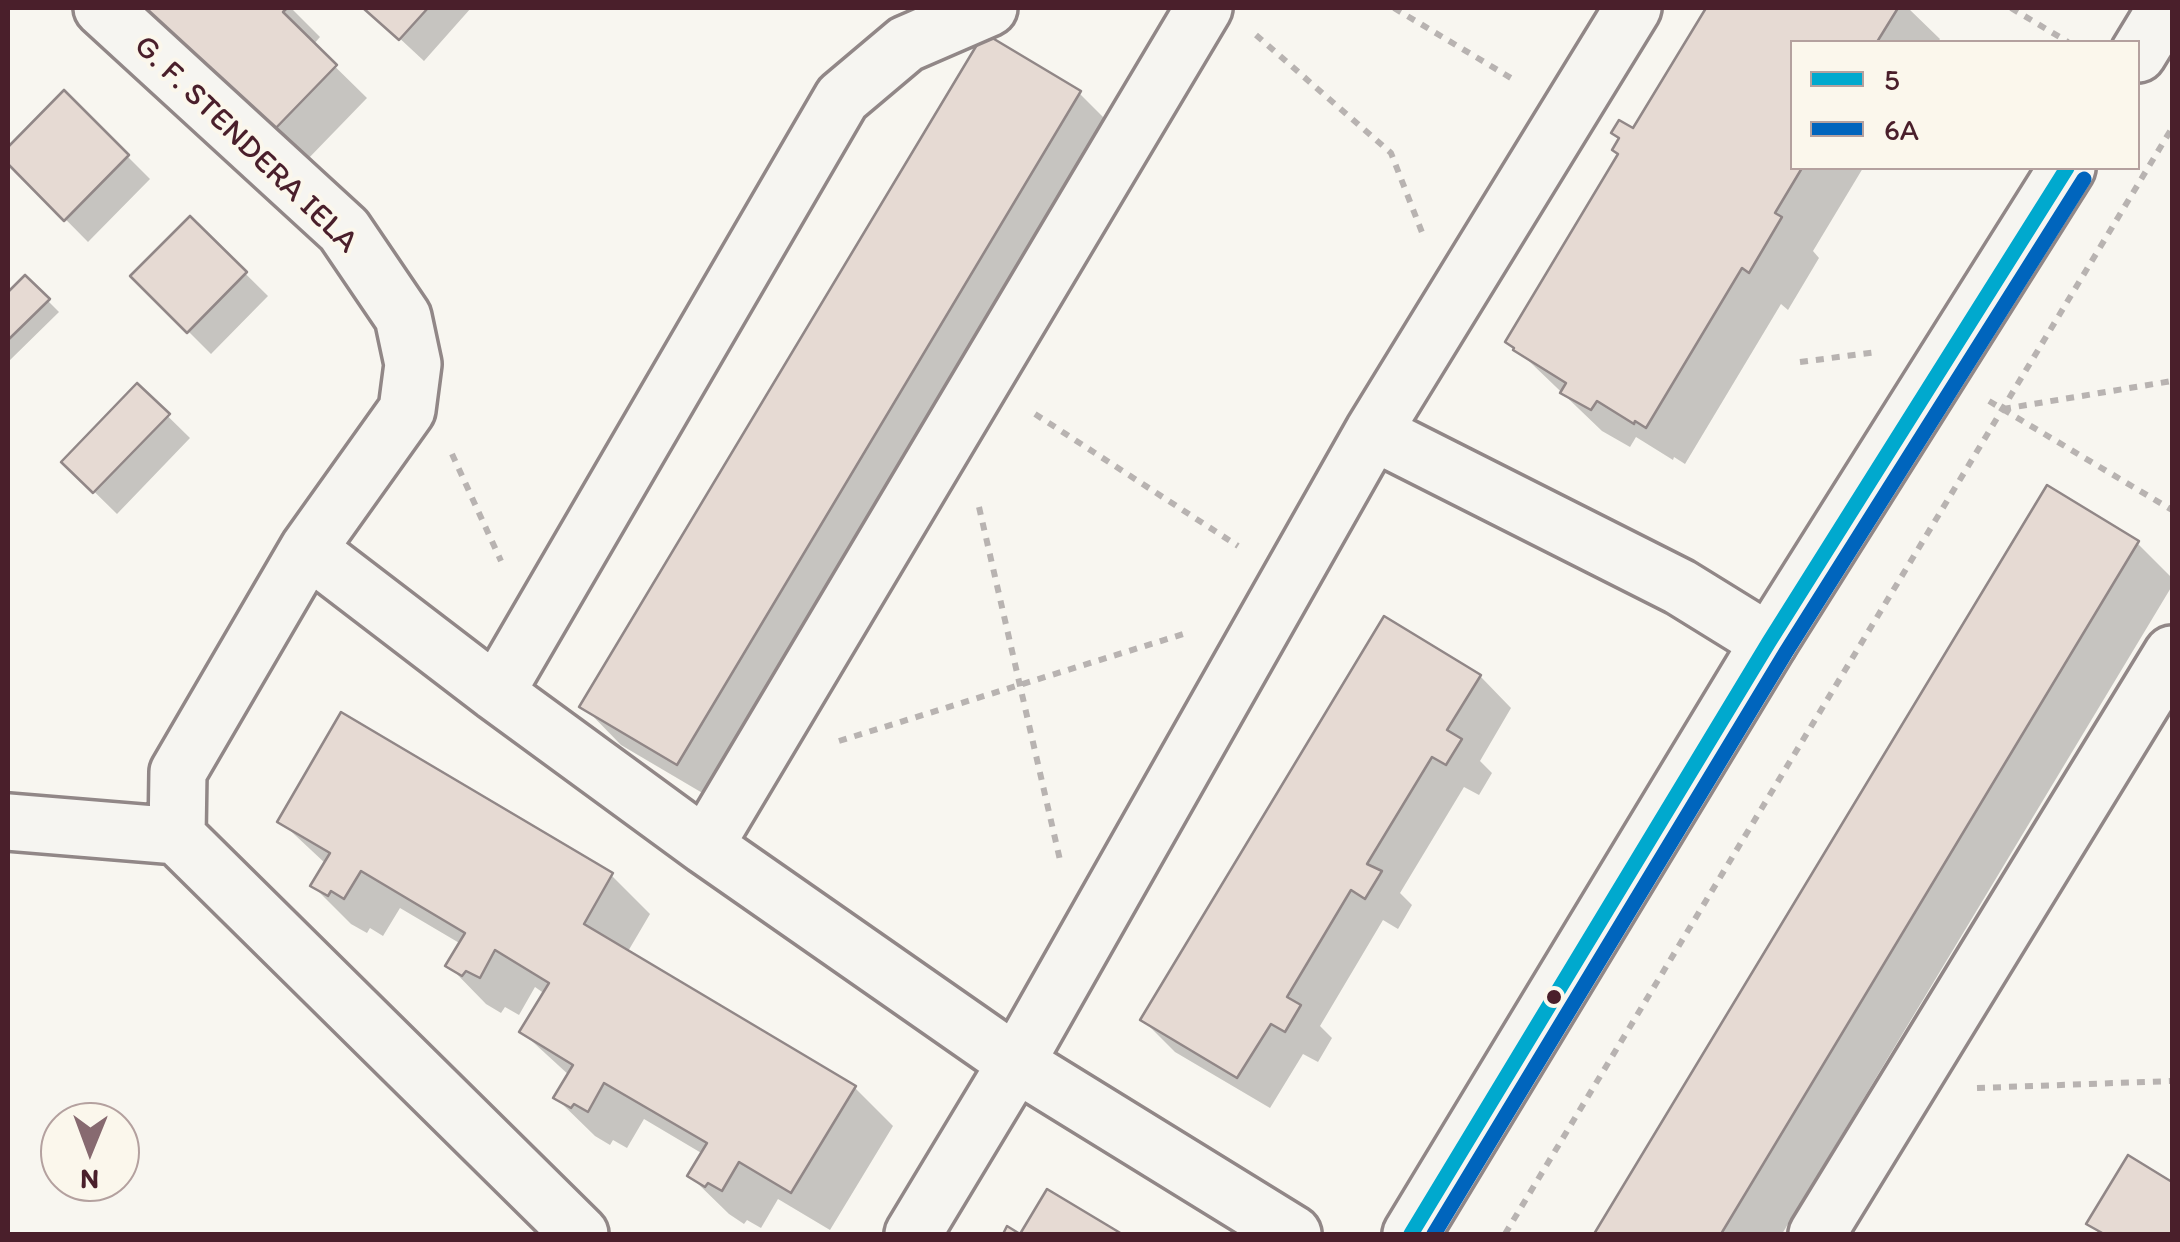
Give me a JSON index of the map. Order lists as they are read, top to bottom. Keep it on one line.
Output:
{"streets":{"street":["G. F. STENDERA IELA"]},"lines":["transit line 5","transit line 6A"],"legend":["5","6A"],"north":"bottom"}
